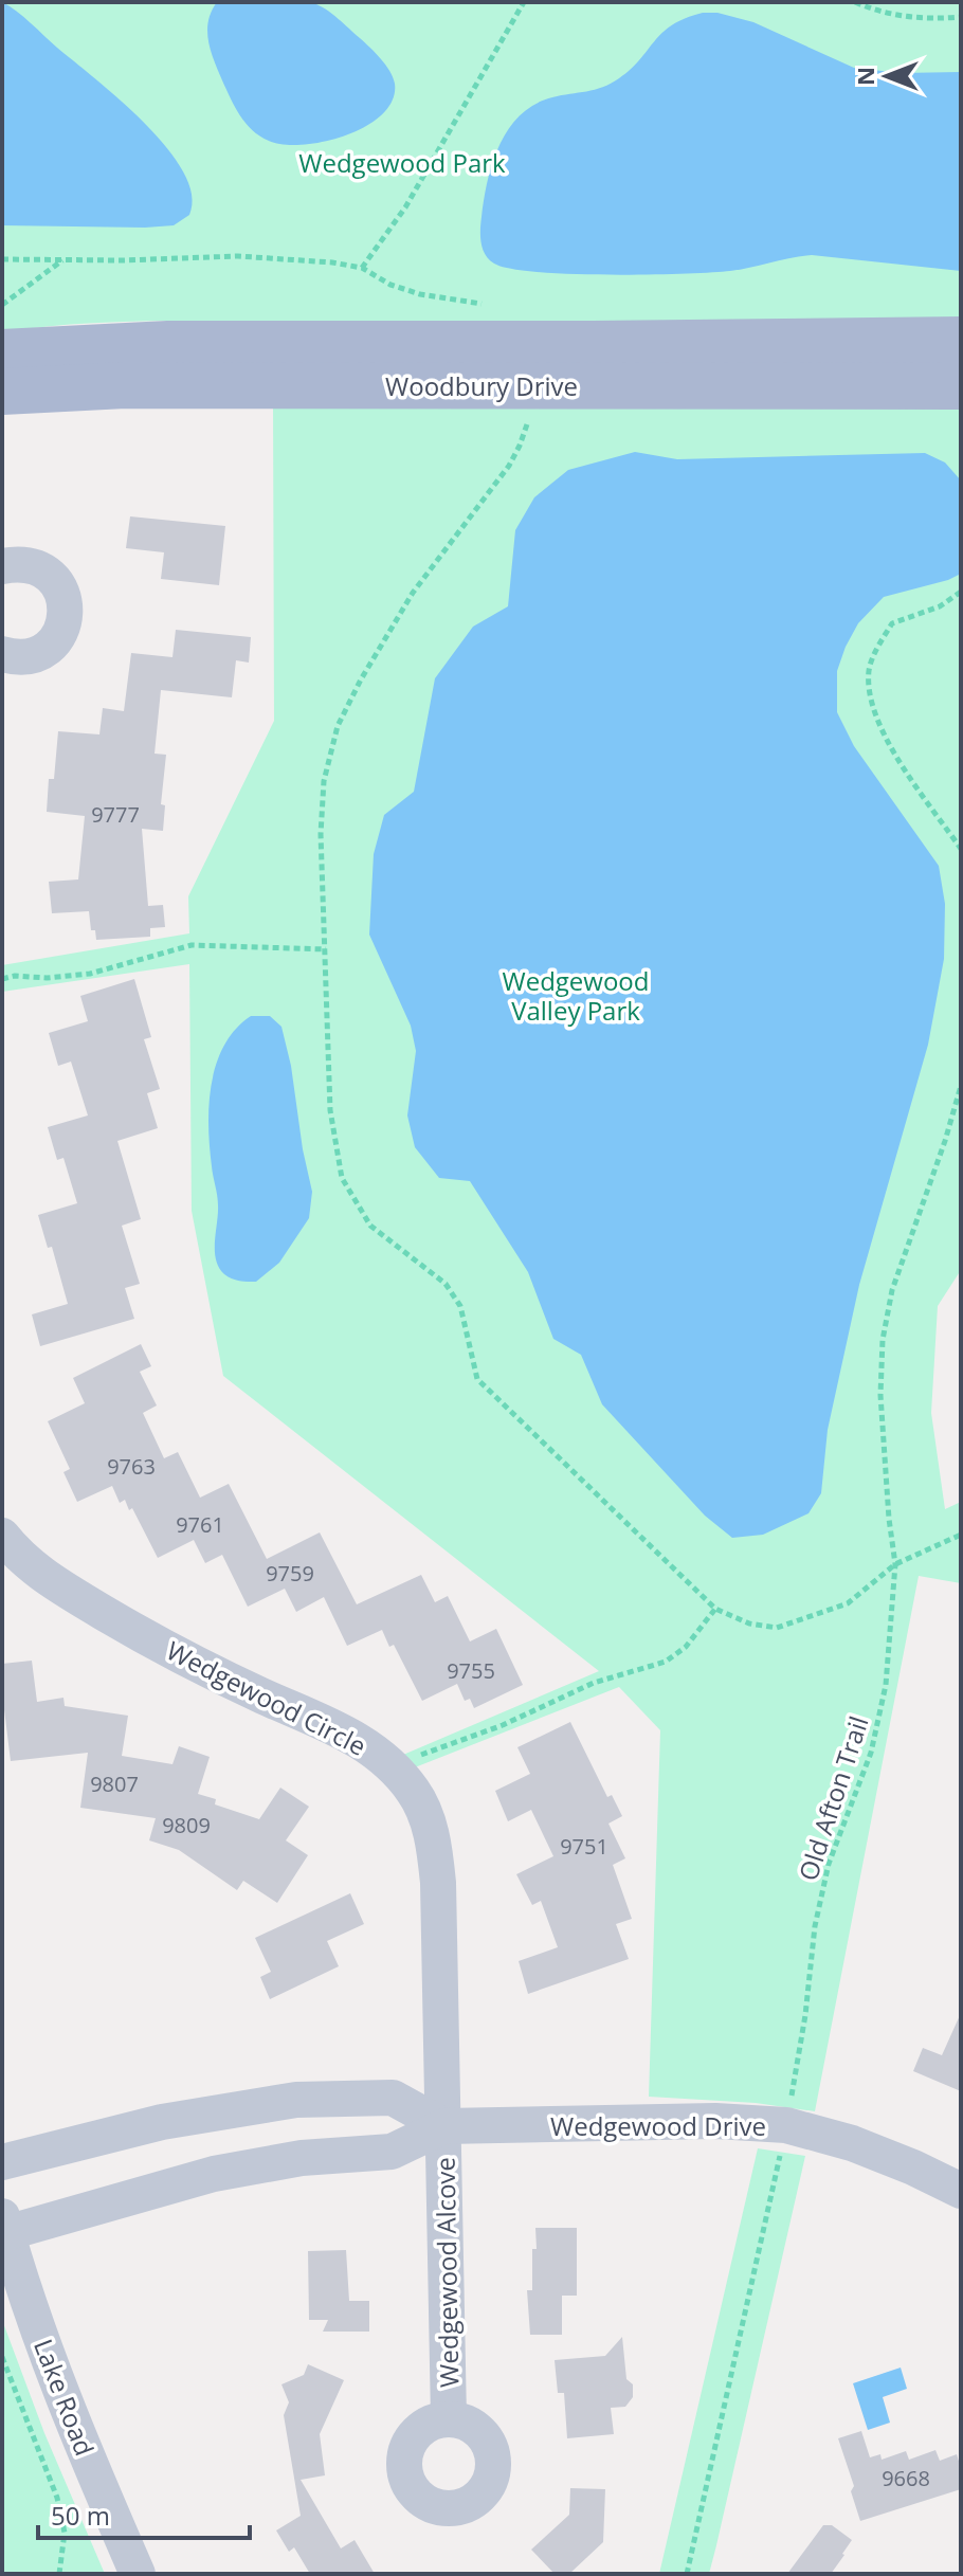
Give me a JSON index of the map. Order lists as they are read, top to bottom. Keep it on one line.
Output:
{"streets":{"main road":["Woodbury Drive"],"street":["Wedgewood Circle","Wedgewood Drive","Wedgewood Alcove","Lake Road"],"path":["Old Afton Trail"]},"crossings":[["Wedgewood Circle","Wedgewood Drive"],["Wedgewood Circle","Wedgewood Alcove"],["Old Afton Trail","Wedgewood Drive"],["Wedgewood Drive","Wedgewood Alcove"],["Wedgewood Drive","Lake Road"]],"parks":["Wedgewood Park","Wedgewood Valley Park"],"house_numbers":["9777","9763","9761","9759","9755","9807","9809","9751","9668"],"scale_bar":"50 m","north":"left"}
